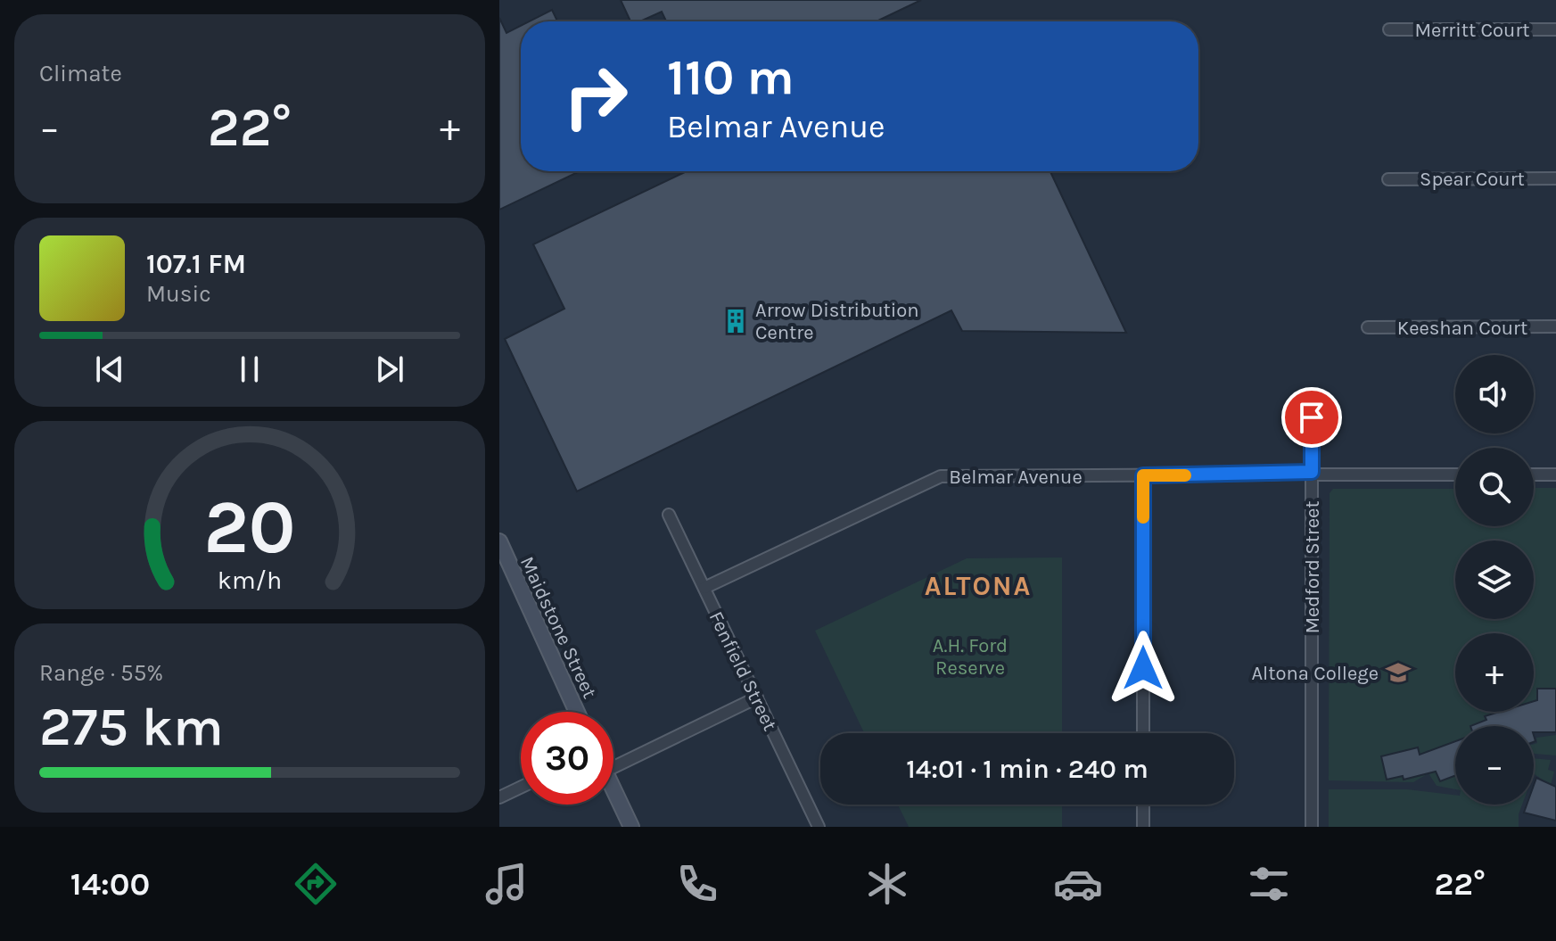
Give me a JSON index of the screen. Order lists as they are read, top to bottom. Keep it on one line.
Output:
{"streets":{"main road":["Maidstone Street"],"street":["Merritt Court","Spear Court","Keeshan Court","Belmar Avenue","Medford Street","Fenfield Street"]},"crossings":[["Belmar Avenue","Medford Street"],["Belmar Avenue","Fenfield Street"]],"districts":["ALTONA"],"parks":["A.H. Ford Reserve"],"places":{"building":["Arrow Distribution Centre"],"school or university":["Altona College"]},"page":{"tile":["Climate",["Range · 55%","275 km"]],"turn":["110 m","Belmar Avenue"],"heat":["−","22°","+"],"song":["107.1 FM","Music"],"map_buttons":["+","−"],"limit":"30","trip":"14:01 · 1 min · 240 m","tabs":["14:00","22°"],"gauge":["20","km/h"]}}
